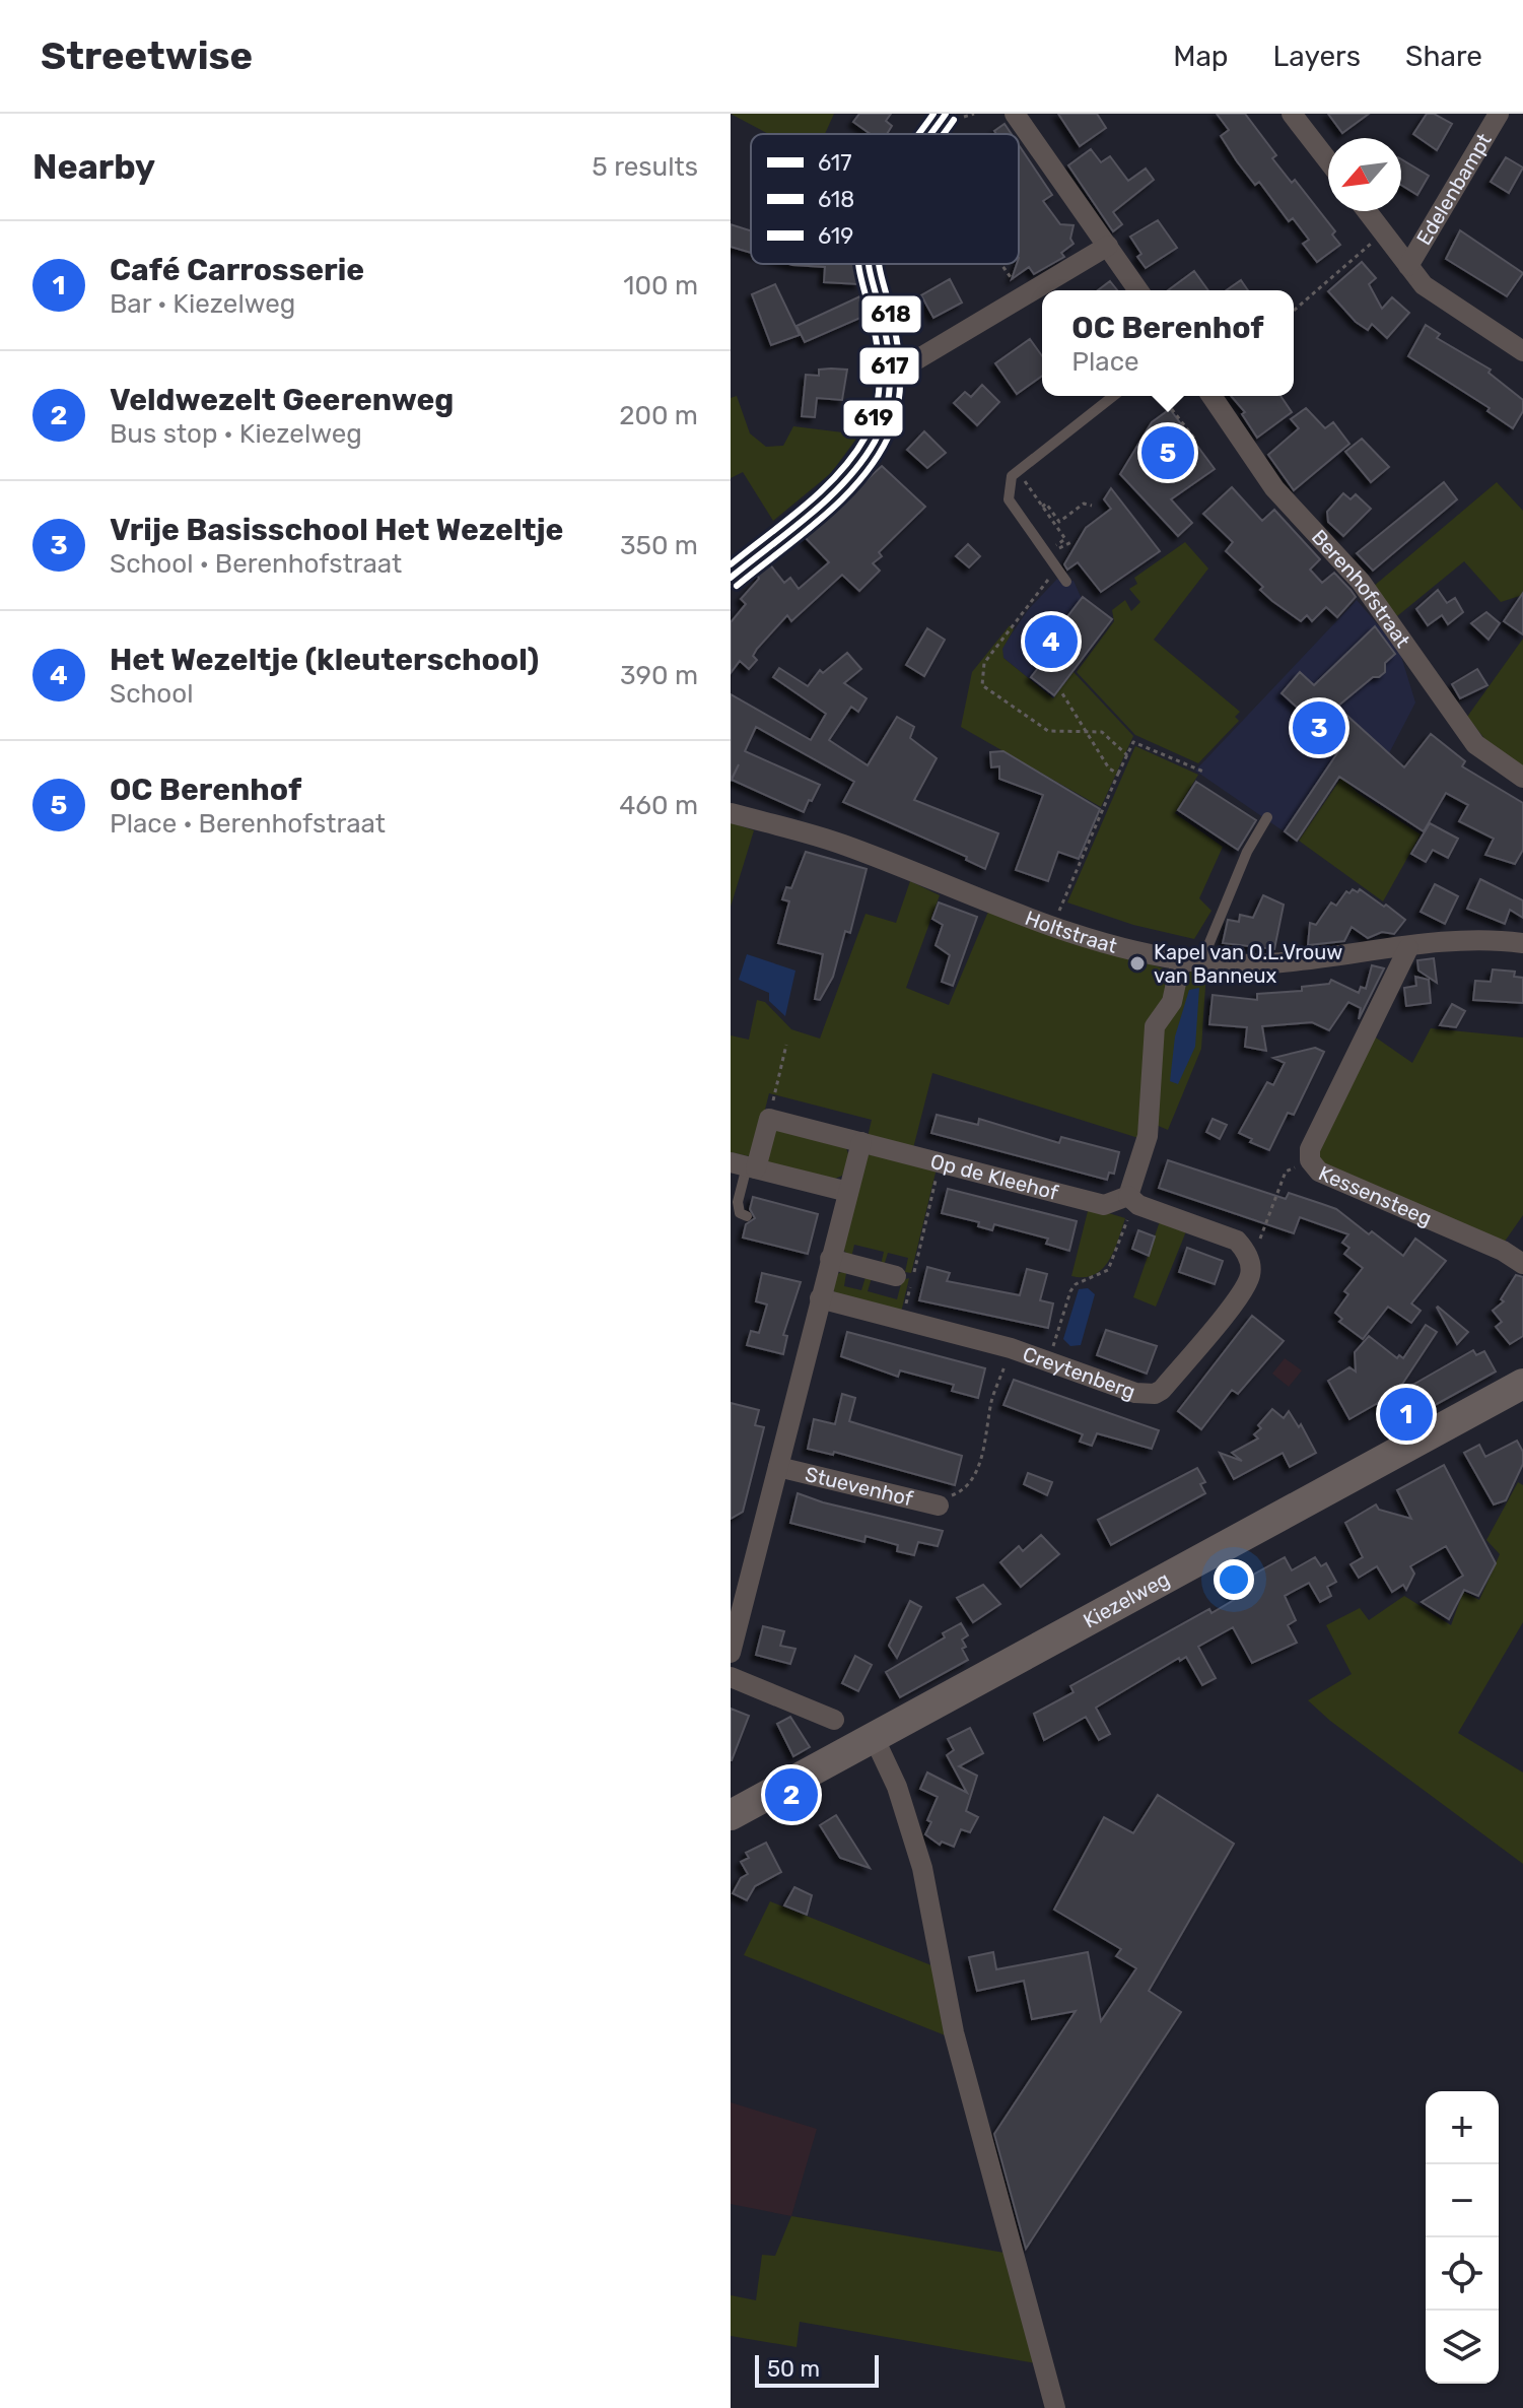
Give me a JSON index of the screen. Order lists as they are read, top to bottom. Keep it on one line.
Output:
{"streets":{"main road":["Kiezelweg"],"street":["Edelenbampt","Berenhofstraat","Holtstraat","Op de Kleehof","Kessensteeg","Creytenberg","Stuevenhof"]},"crossings":[["Holtstraat","Kessensteeg"]],"places":["Kapel van O.L.Vrouw van Banneux"],"lines":["transit line 617","transit line 619","transit line 618"],"legend":["617","618","619"],"scale_bar":"50 m","north":"bottom left","page":{"header":"Streetwise","nav":["Map","Layers","Share"],"heading":["Nearby","5 results"],"list":[{"mark":"1","name":"Café Carrosserie","note":"Bar · Kiezelweg","value":"100 m"},{"mark":"2","name":"Veldwezelt Geerenweg","note":"Bus stop · Kiezelweg","value":"200 m"},{"mark":"3","name":"Vrije Basisschool Het Wezeltje","note":"School · Berenhofstraat","value":"350 m"},{"mark":"4","name":"Het Wezeltje (kleuterschool)","note":"School","value":"390 m"},{"mark":"5","name":"OC Berenhof","note":"Place · Berenhofstraat","value":"460 m"}],"popup":["OC Berenhof","Place"],"pins":["5","4","3","1","2"],"map_buttons":["+","−"],"scale":"50 m"}}
